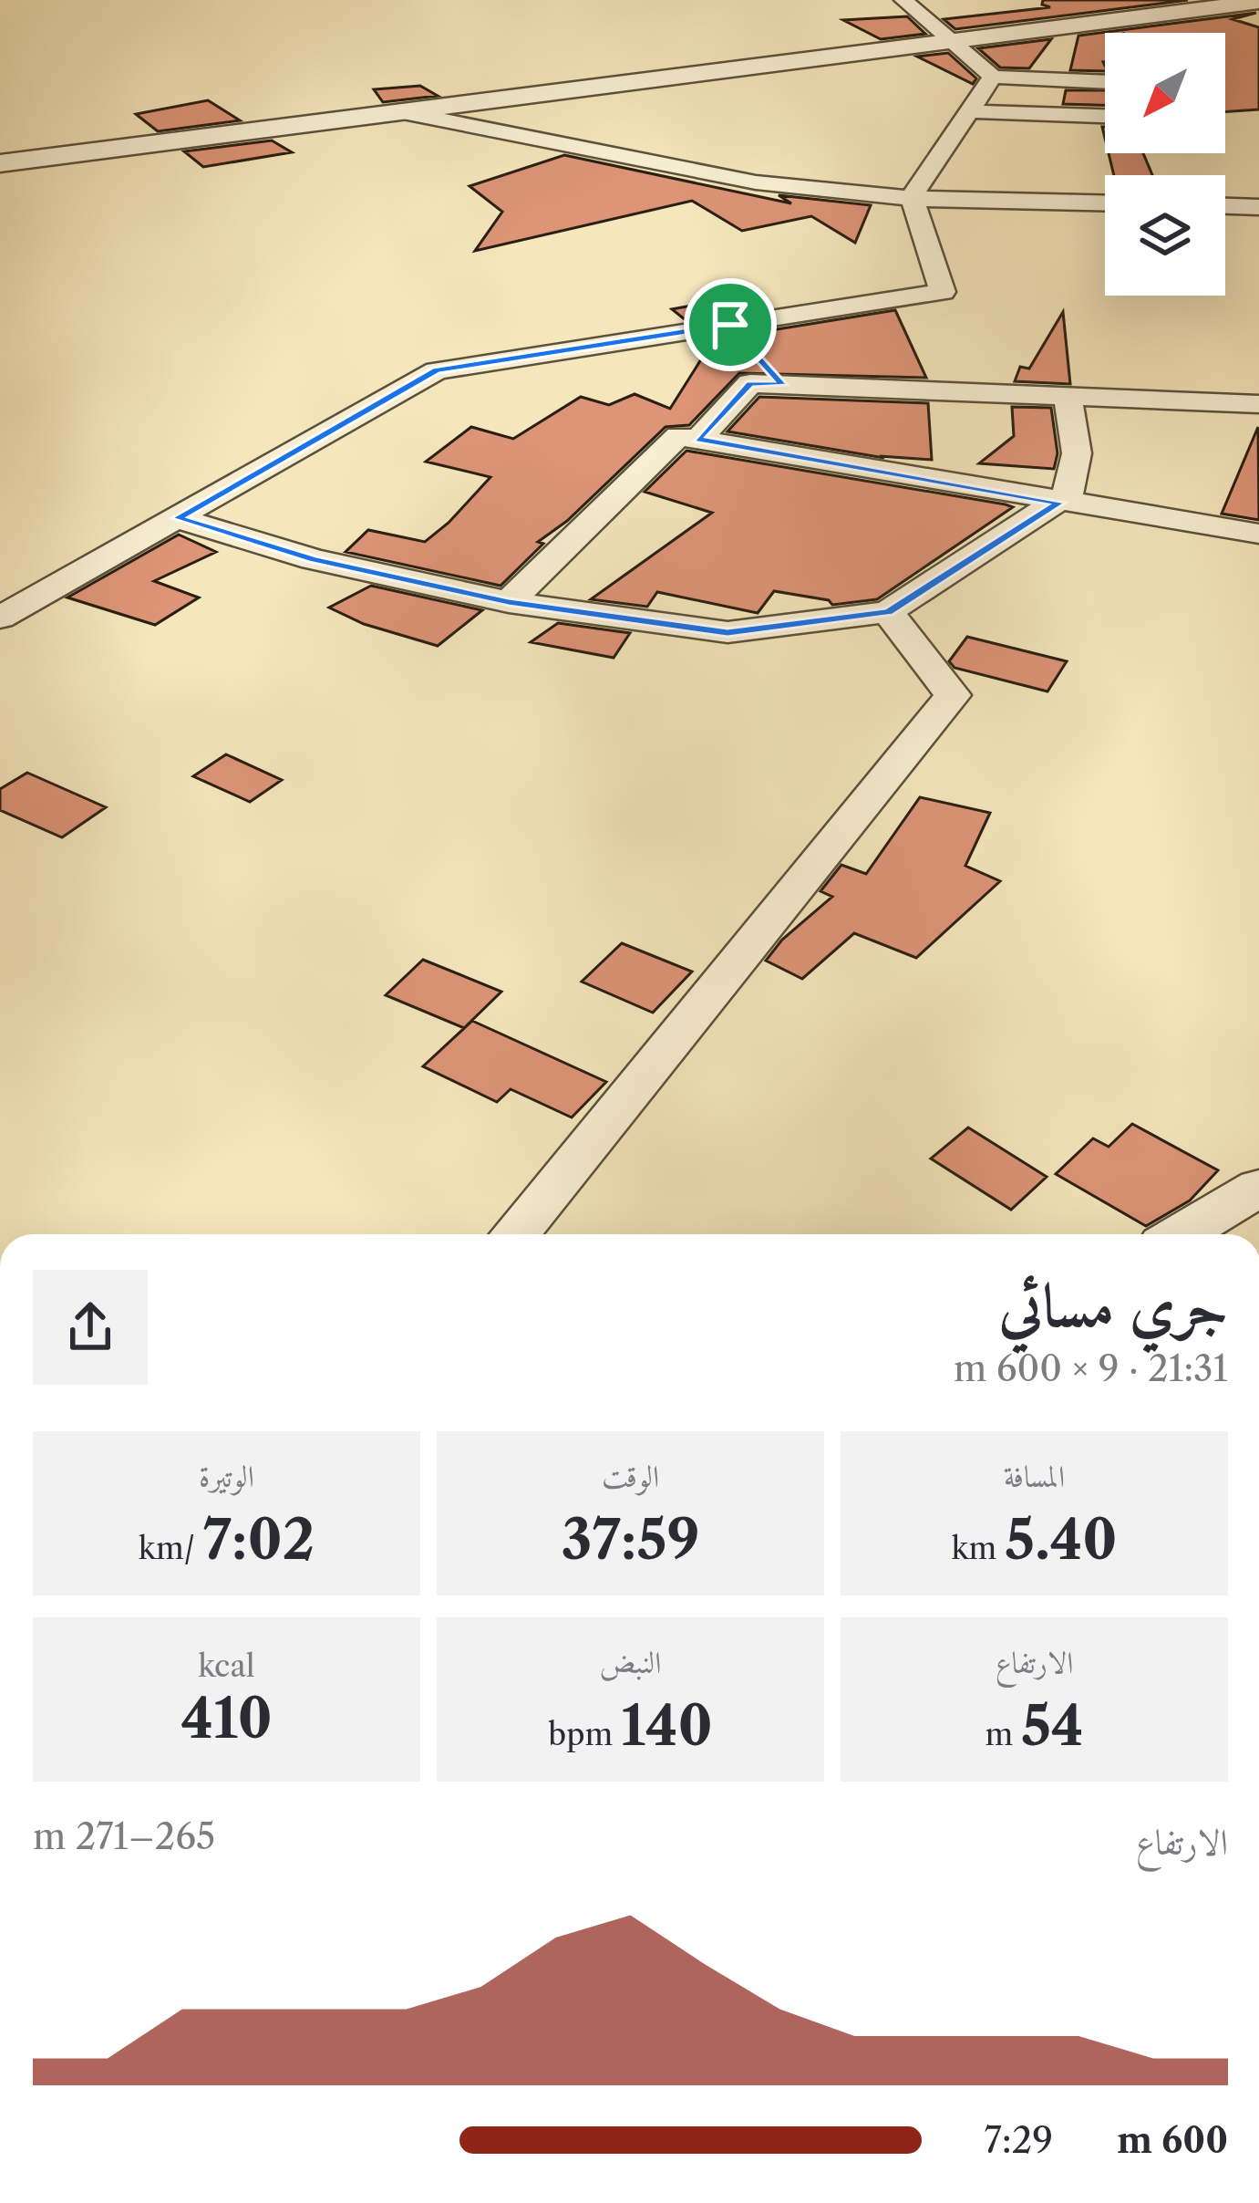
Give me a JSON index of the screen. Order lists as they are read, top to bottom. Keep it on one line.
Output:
{"north":"bottom left","page":{"heading":["جري مسائي","21:31 · 9 × 600 m"],"stats":[["المسافة","5.40 km"],["الوقت","37:59"],["الوتيرة","7:02 /km"],["الارتفاع","54 m"],["النبض","140 bpm"],["kcal","410"]],"chart":["الارتفاع","265–271 m"],"list":[{"name":"600 m","note":"7:29"}]}}
